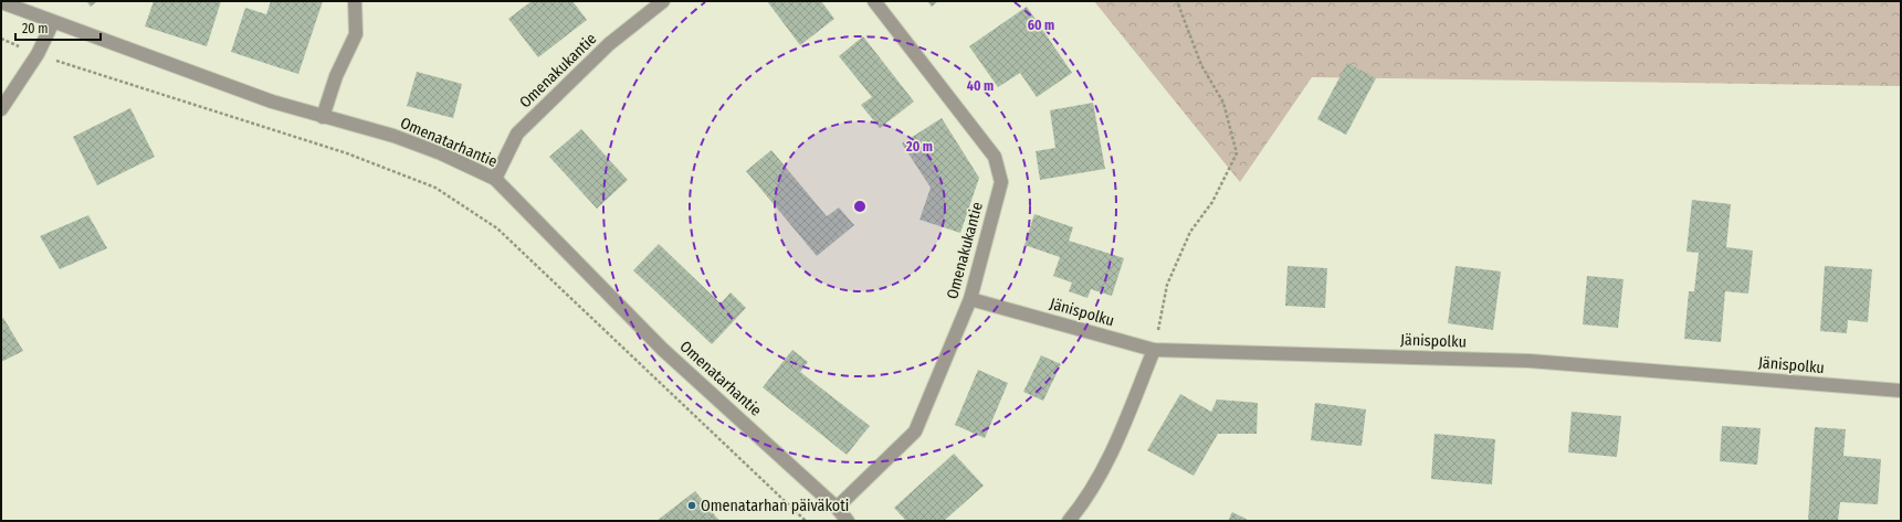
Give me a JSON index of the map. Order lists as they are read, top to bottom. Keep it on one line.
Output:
{"streets":{"street":["Omenakukantie","Omenatarhantie","Jänispolku"]},"crossings":[["Omenakukantie","Omenatarhantie"],["Omenakukantie","Jänispolku"]],"places":["Omenatarhan päiväkoti"],"scale_bar":"20 m","rings":["60 m","40 m","20 m"]}
